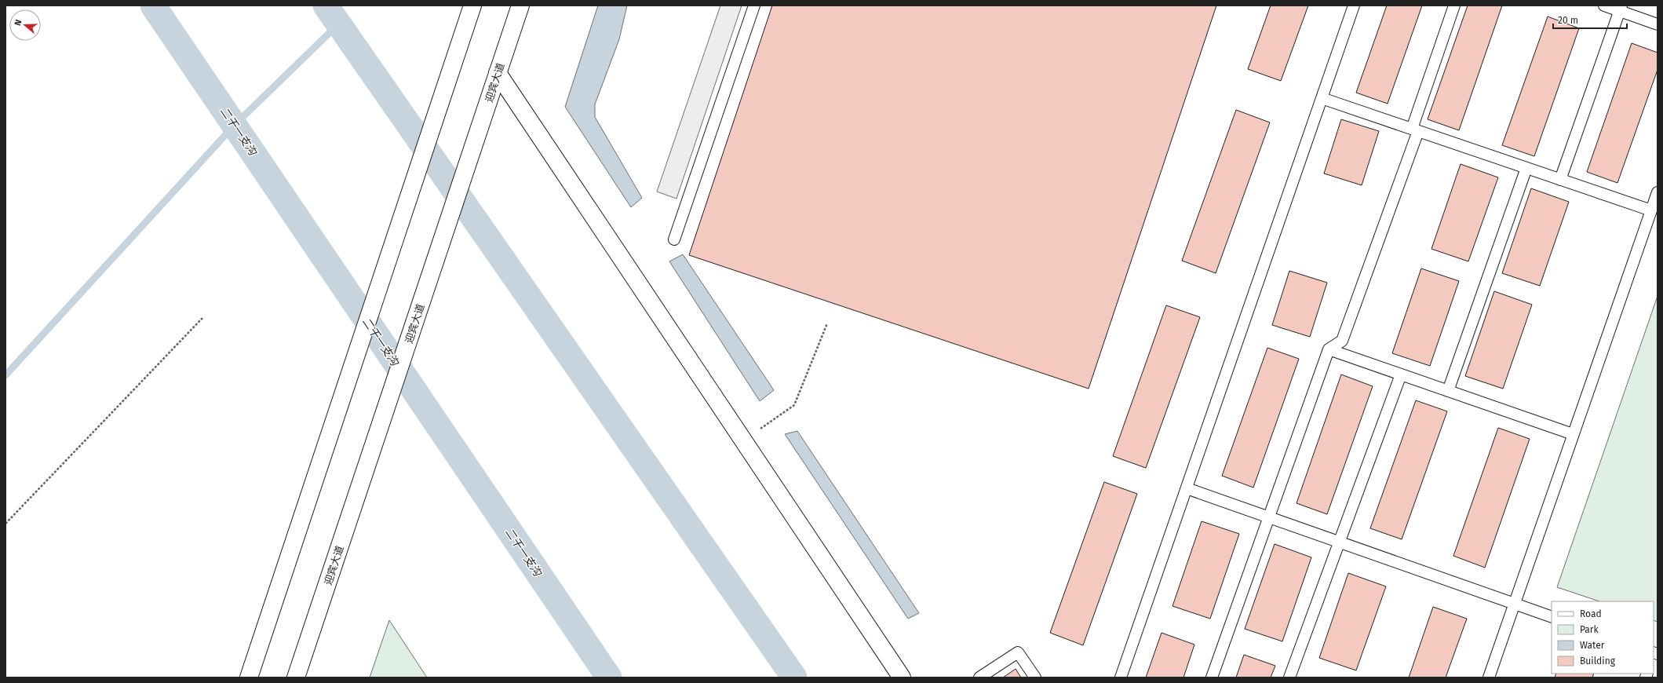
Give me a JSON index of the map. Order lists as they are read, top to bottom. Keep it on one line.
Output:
{"streets":{"main road":["迎宾大道"]},"water":["二干一支沟"],"legend":["Road","Park","Water","Building"],"scale_bar":"20 m","north":"left"}
